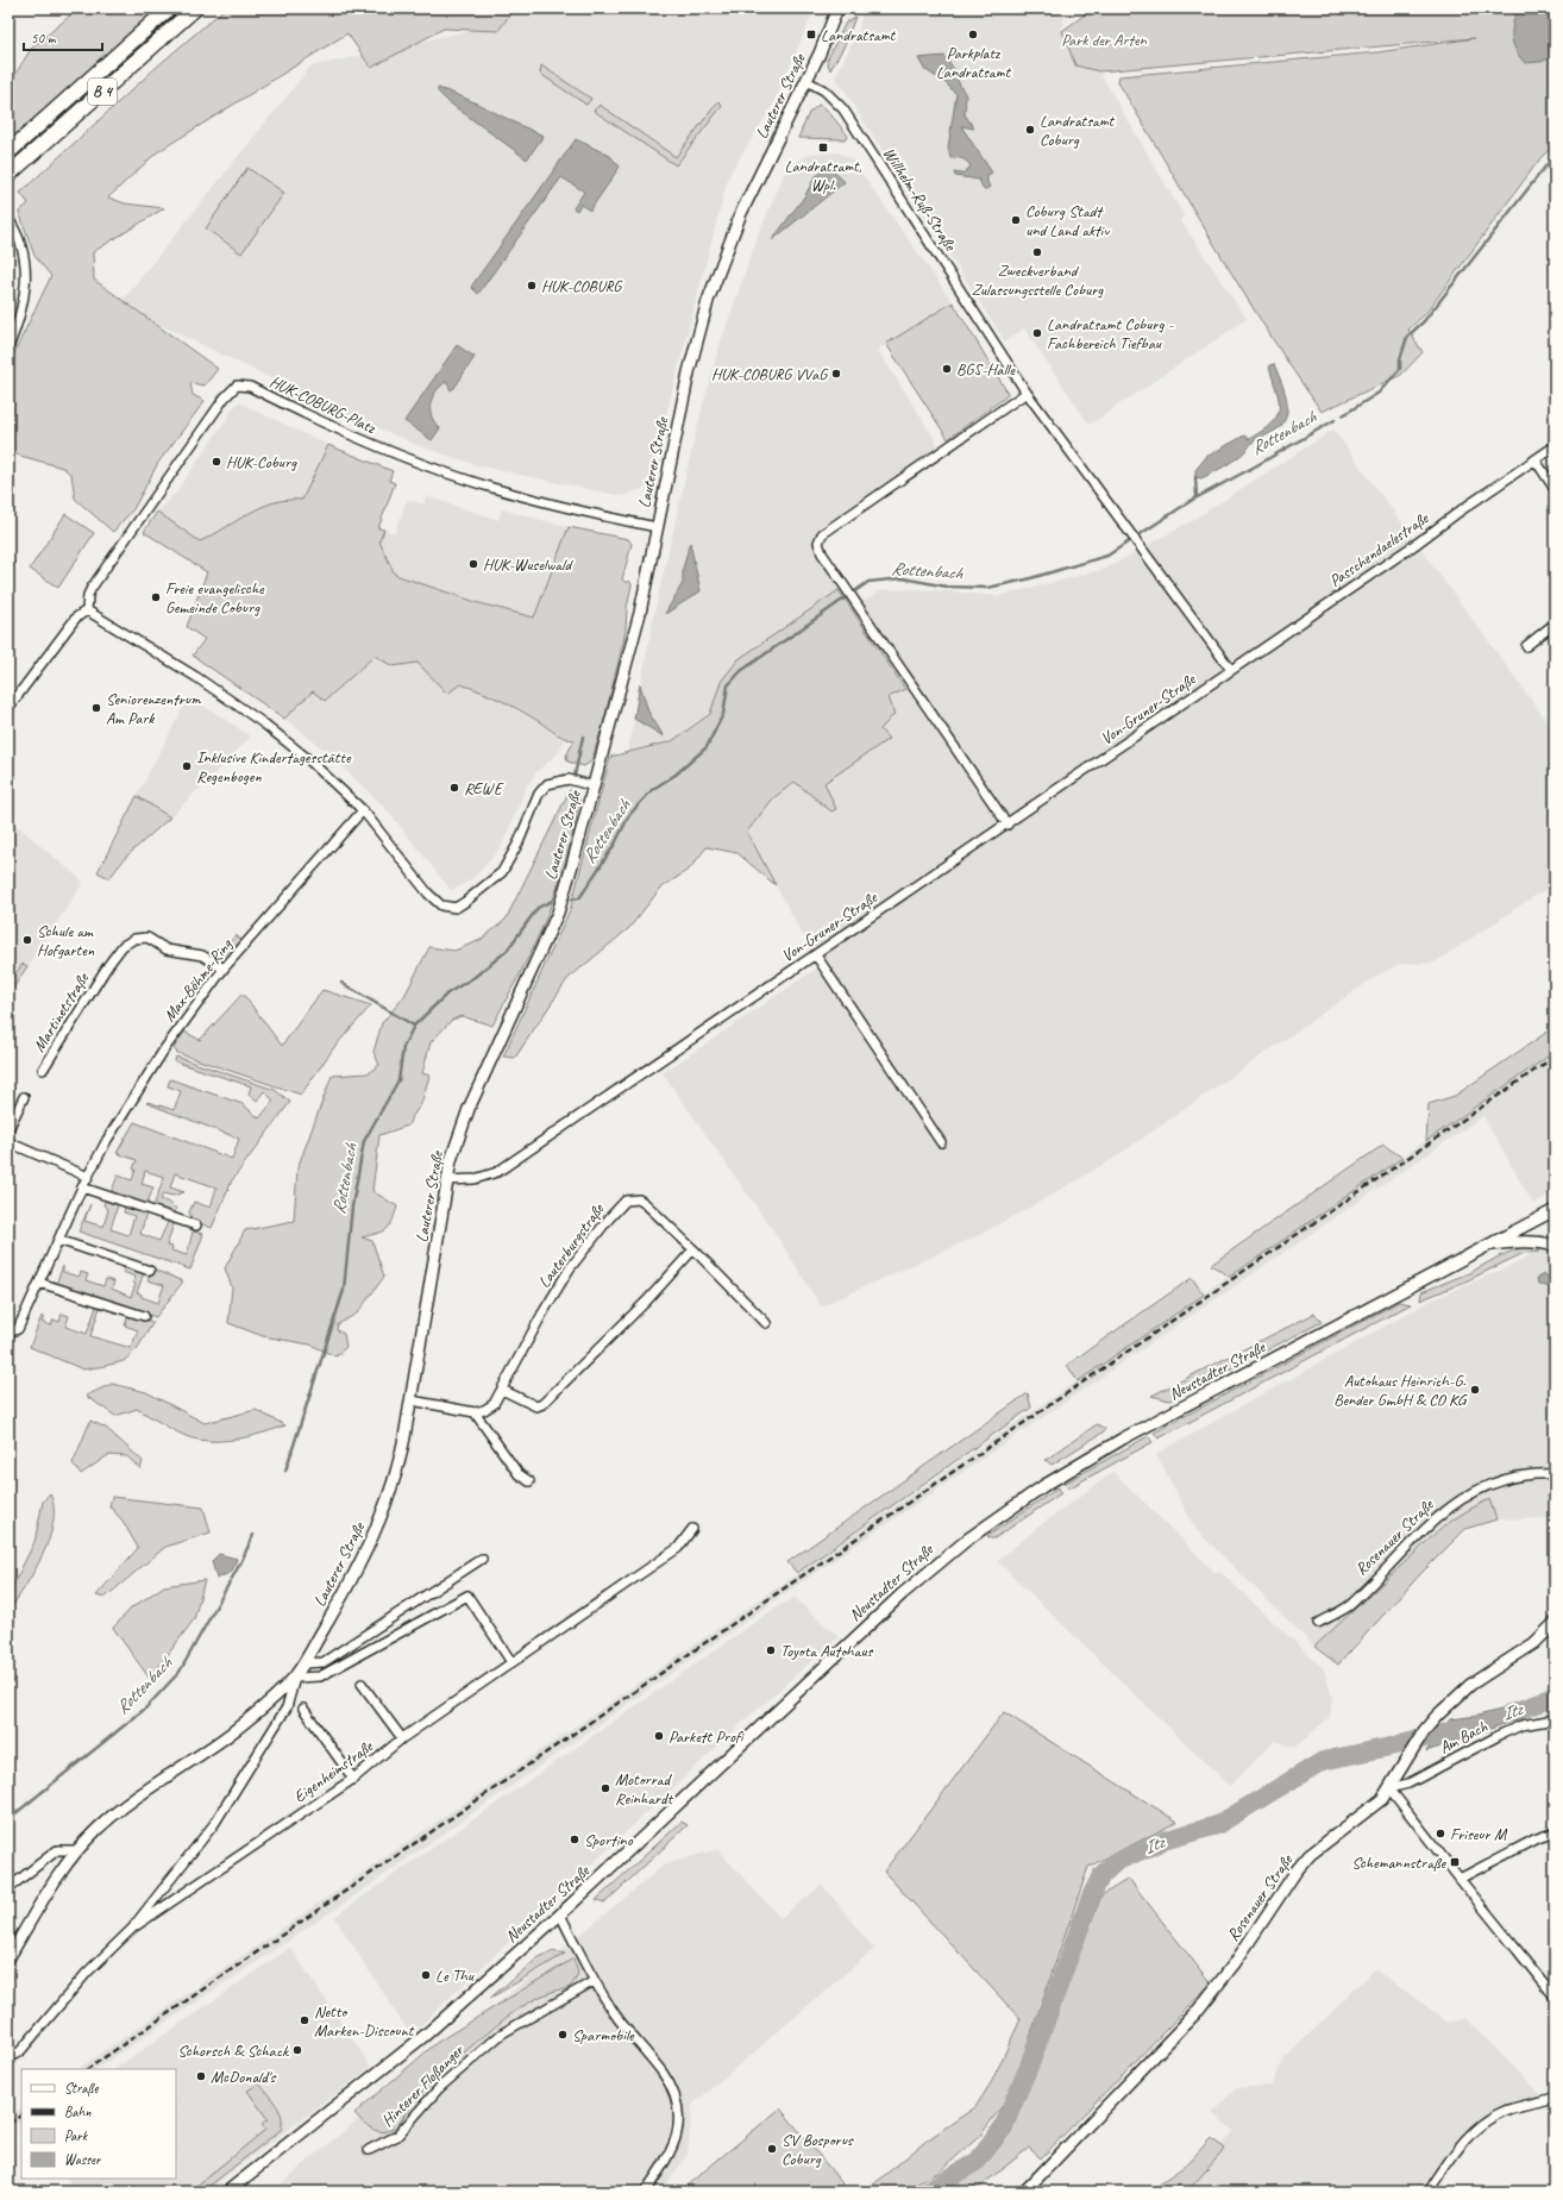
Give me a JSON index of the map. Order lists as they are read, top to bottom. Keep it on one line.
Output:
{"streets":{"highway":["B 4"],"street":["Lauterer Straße","Willhelm-Ruß-Straße","HUK-COBURG-Platz","Passchendaelestraße","Von-Gruner-Straße","Max-Böhme-Ring","Martinetstraße","Lauterburgstraße","Neustadter Straße","Rosenauer Straße","Am Bach","Eigenheimstraße","Hinterer Floßanger"]},"crossings":[["Lauterer Straße","Willhelm-Ruß-Straße"],["Lauterer Straße","HUK-COBURG-Platz"],["Lauterer Straße","Von-Gruner-Straße"],["Willhelm-Ruß-Straße","Passchendaelestraße"],["Passchendaelestraße","Von-Gruner-Straße"],["Max-Böhme-Ring","Martinetstraße"],["Rosenauer Straße","Am Bach"]],"water":["Rottenbach","Itz"],"parks":["Park der Arten"],"places":{"transit":["Landratsamt","Landratsamt, Wpl.","Schemannstraße"],"other":["Parkplatz Landratsamt","Landratsamt Coburg","Coburg Stadt und Land aktiv","Zweckverband Zulassungsstelle Coburg","HUK-COBURG","Landratsamt Coburg - Fachbereich Tiefbau","BGS-Halle","HUK-COBURG VVaG","HUK-Coburg","HUK-Wuselwald","Freie evangelische Gemeinde Coburg","Seniorenzentrum Am Park","Inklusive Kindertagesstätte Regenbogen","REWE","Schule am Hofgarten","Autohaus Heinrich-G. Bender GmbH & CO KG","Toyota Autohaus","Parkett Profi","Motorrad Reinhardt","Friseur M","Sportino","Le Thu","Netto Marken-Discount","Sparmobile","Schorsch & Schack","McDonald's","SV Bosporus Coburg"]},"legend":["Straße","Bahn","Park","Wasser"],"scale_bar":"50 m"}
